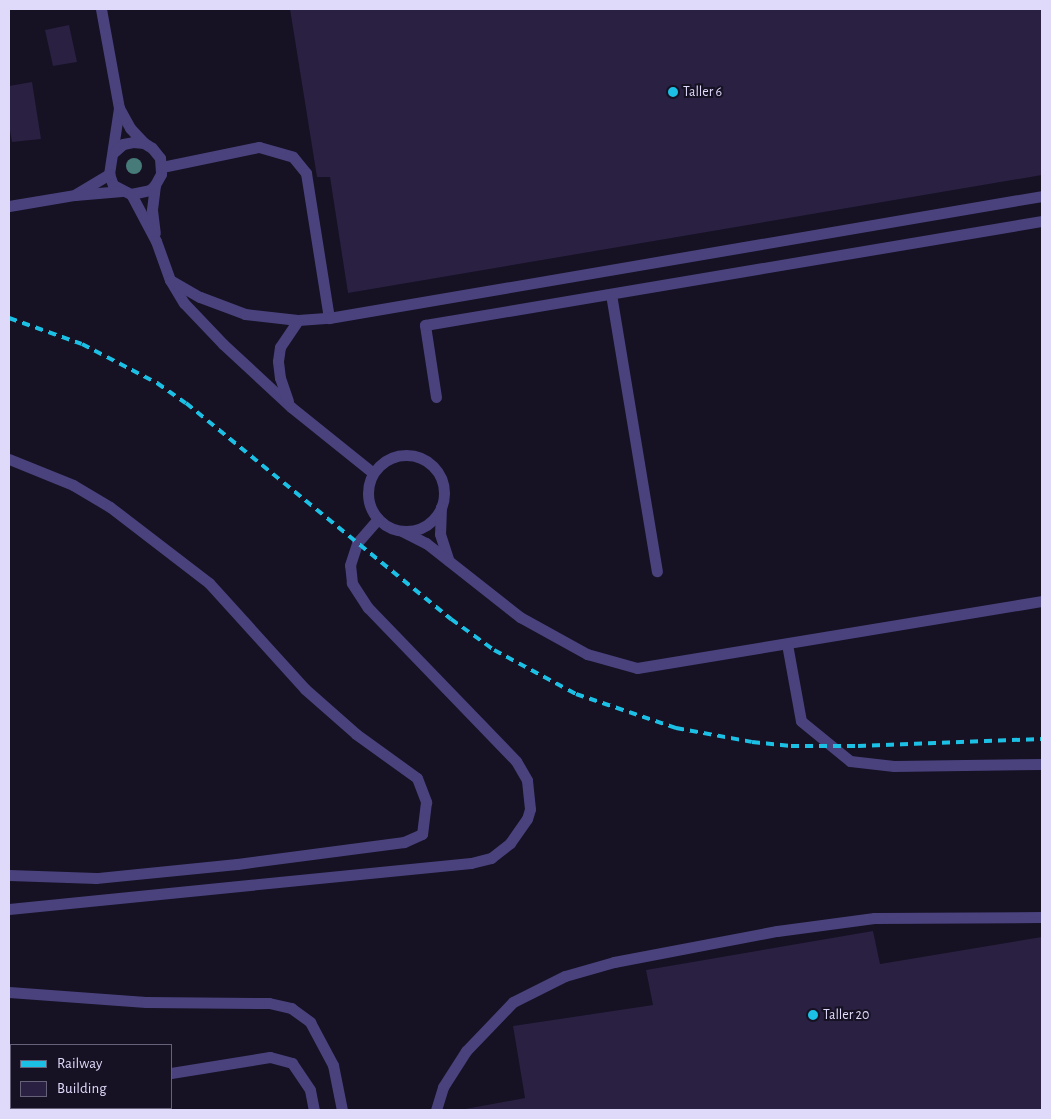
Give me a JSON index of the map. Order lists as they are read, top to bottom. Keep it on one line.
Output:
{"places":["Taller 6","Taller 20"],"legend":["Railway","Building"]}
